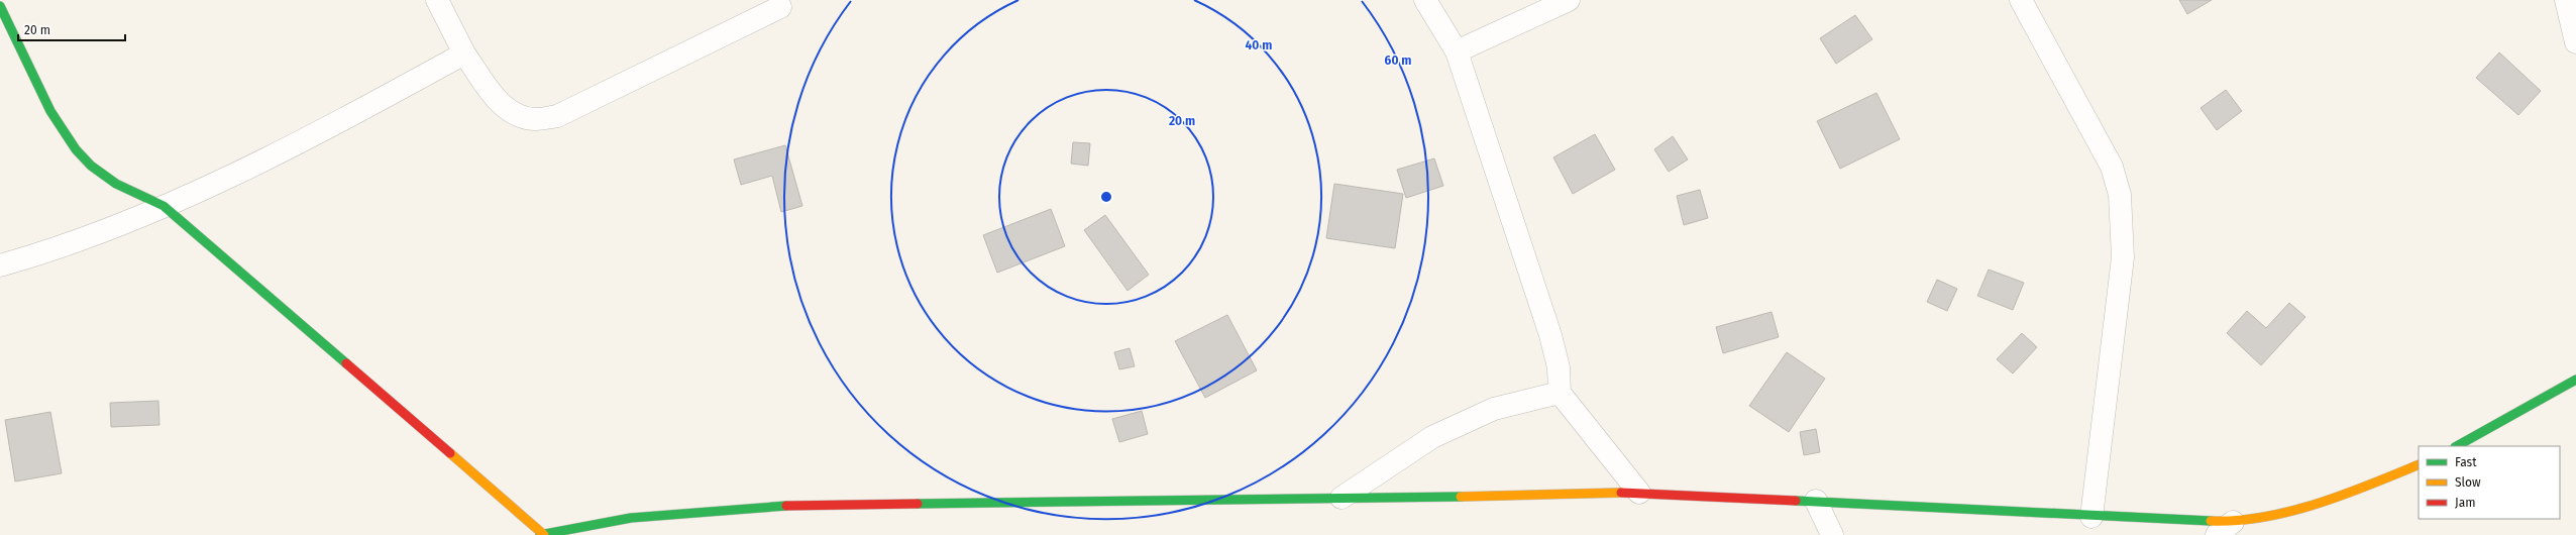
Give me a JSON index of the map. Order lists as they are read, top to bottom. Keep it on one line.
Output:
{"legend":["Fast","Slow","Jam"],"scale_bar":"20 m","rings":["40 m","60 m","20 m"]}
